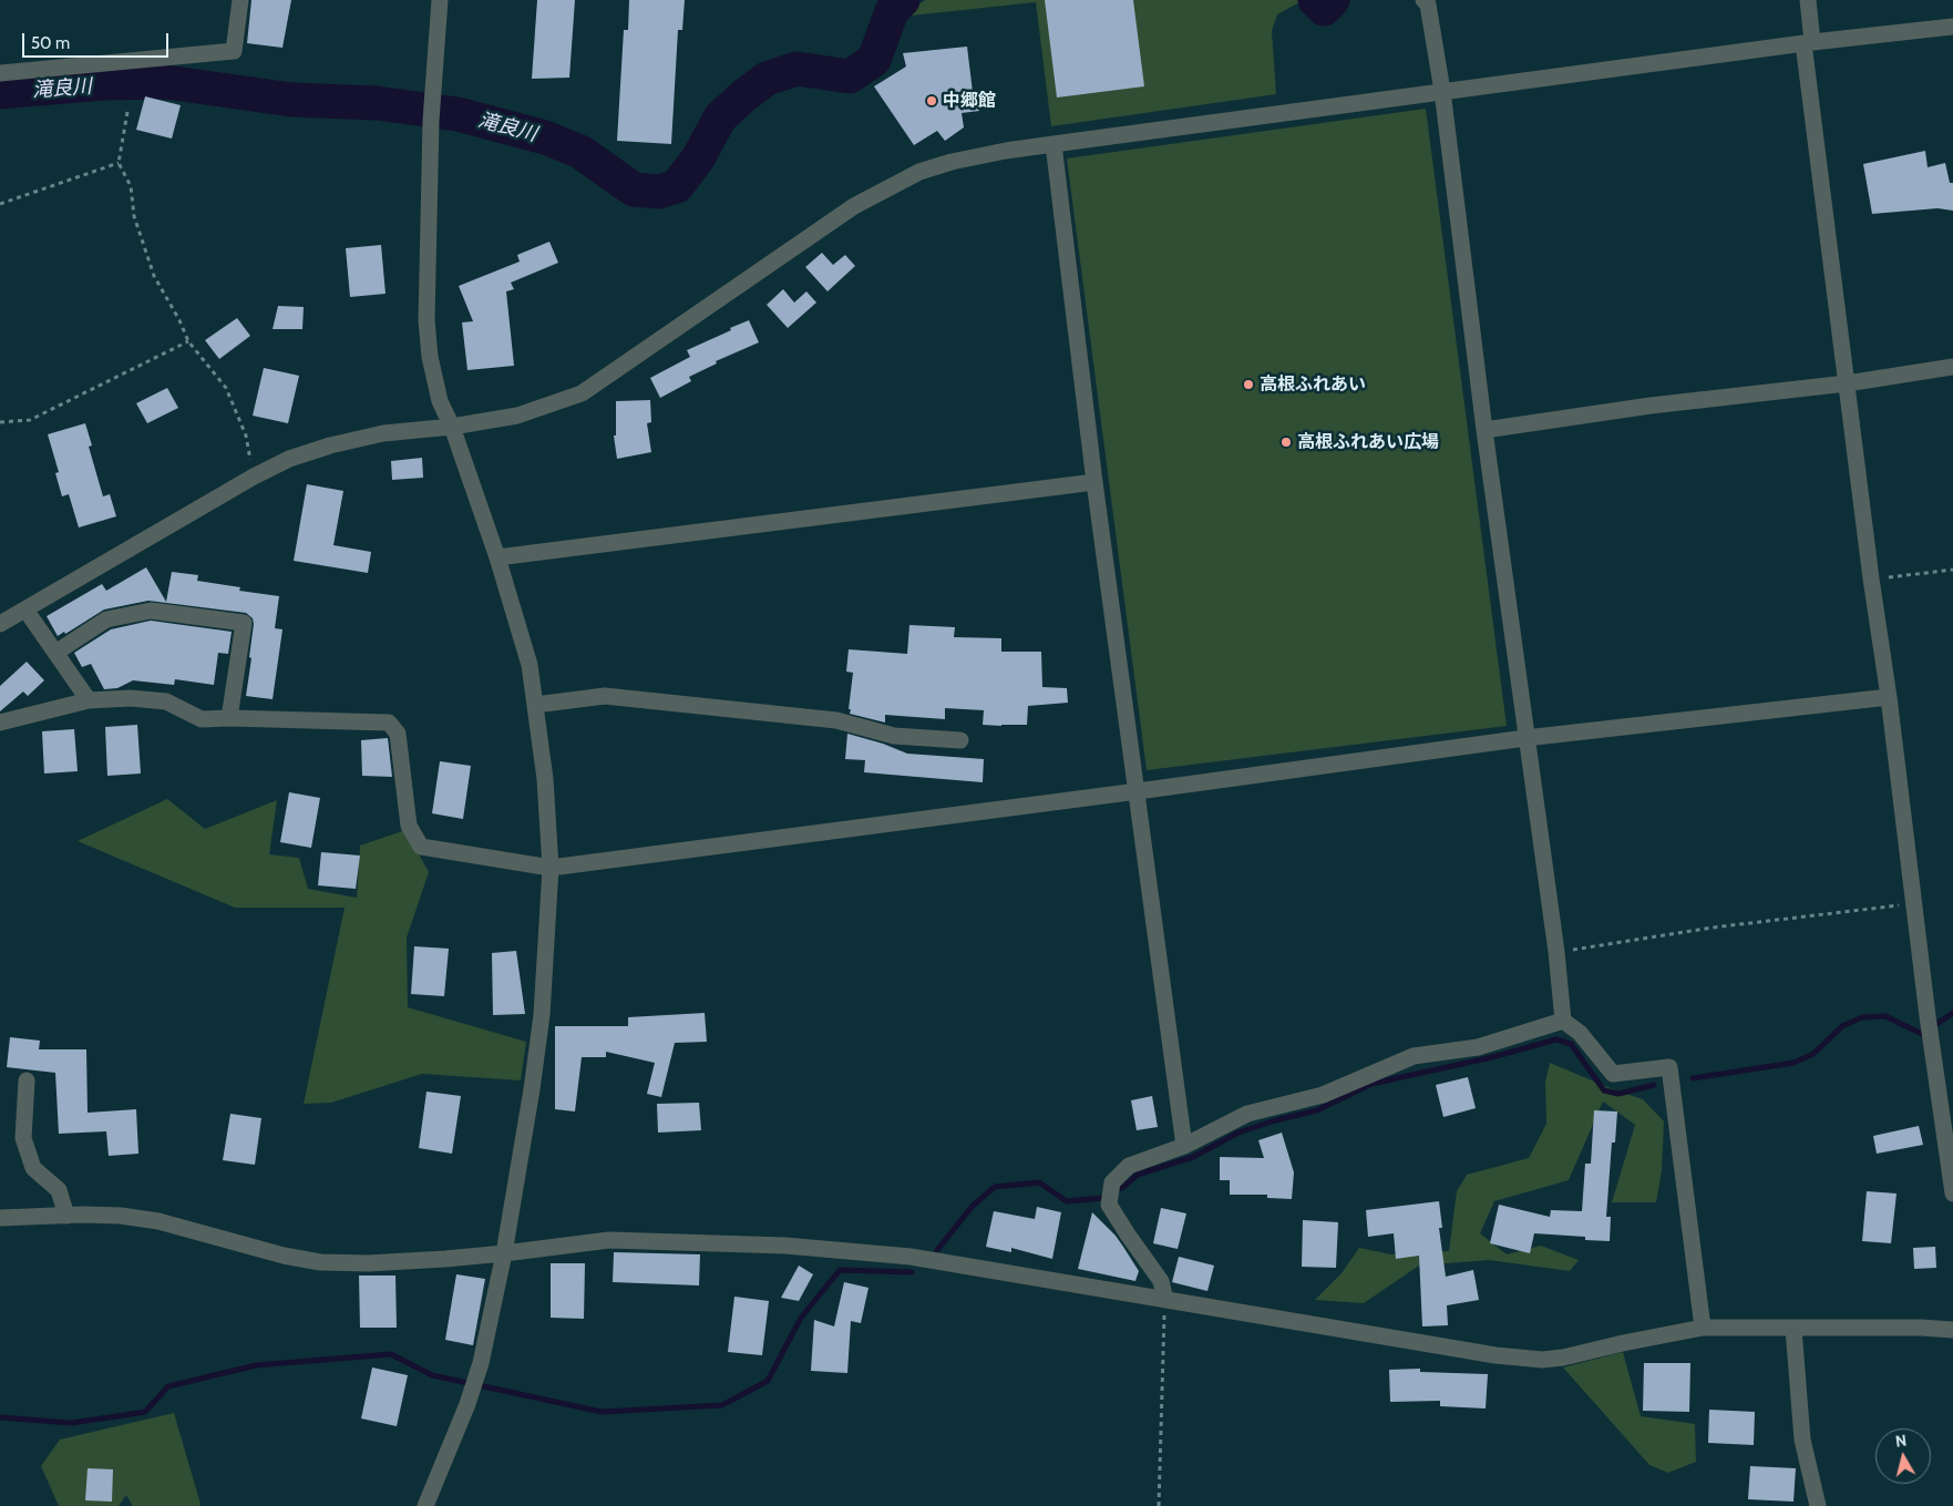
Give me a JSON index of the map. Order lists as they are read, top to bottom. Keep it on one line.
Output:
{"water":["滝良川"],"places":["中郷館","高根ふれあい","高根ふれあい広場"],"scale_bar":"50 m","north":"top"}
